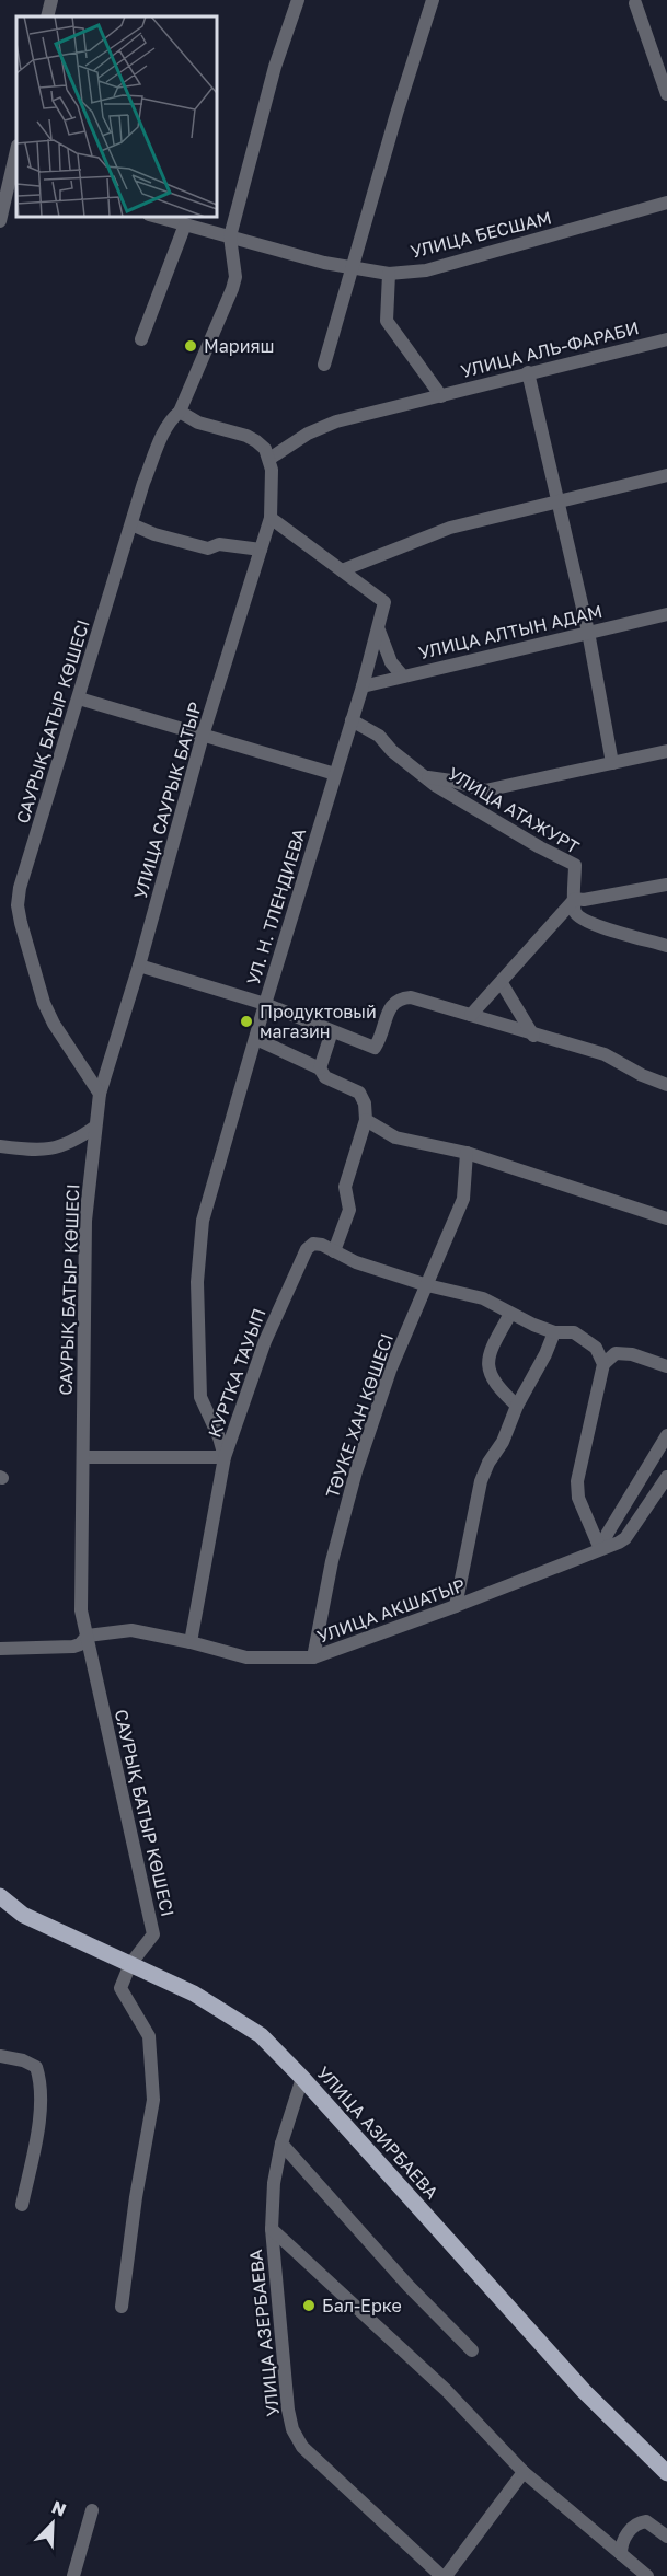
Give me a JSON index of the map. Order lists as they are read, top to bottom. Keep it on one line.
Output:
{"streets":{"main road":["УЛИЦА АЗИРБАЕВА"],"street":["УЛИЦА БЕСШАМ","УЛИЦА АЛЬ-ФАРАБИ","УЛИЦА АЛТЫН АДАМ","САУРЫҚ БАТЫР КӨШЕСІ","УЛИЦА САУРЫК БАТЫР","УЛИЦА АТАЖУРТ","УЛ. Н. ТЛЕНДИЕВА","КУРТКА ТАУЫП","ТӘУКЕ ХАН КӨШЕСІ","УЛИЦА АКШАТЫР","УЛИЦА АЗЕРБАЕВА"]},"crossings":[["УЛИЦА БЕСШАМ","САУРЫҚ БАТЫР КӨШЕСІ"],["УЛИЦА АЛЬ-ФАРАБИ","УЛИЦА САУРЫК БАТЫР"],["УЛИЦА АЛТЫН АДАМ","УЛ. Н. ТЛЕНДИЕВА"],["САУРЫҚ БАТЫР КӨШЕСІ","УЛИЦА САУРЫК БАТЫР"],["САУРЫҚ БАТЫР КӨШЕСІ","УЛИЦА АКШАТЫР"],["САУРЫҚ БАТЫР КӨШЕСІ","УЛИЦА АЗИРБАЕВА"],["УЛИЦА АТАЖУРТ","УЛ. Н. ТЛЕНДИЕВА"],["УЛ. Н. ТЛЕНДИЕВА","КУРТКА ТАУЫП"],["КУРТКА ТАУЫП","ТӘУКЕ ХАН КӨШЕСІ"],["КУРТКА ТАУЫП","УЛИЦА АКШАТЫР"],["ТӘУКЕ ХАН КӨШЕСІ","УЛИЦА АКШАТЫР"],["УЛИЦА АЗИРБАЕВА","УЛИЦА АЗЕРБАЕВА"]],"places":["Марияш","Продуктовый магазин","Бал-Ерке"],"north":"top right"}
